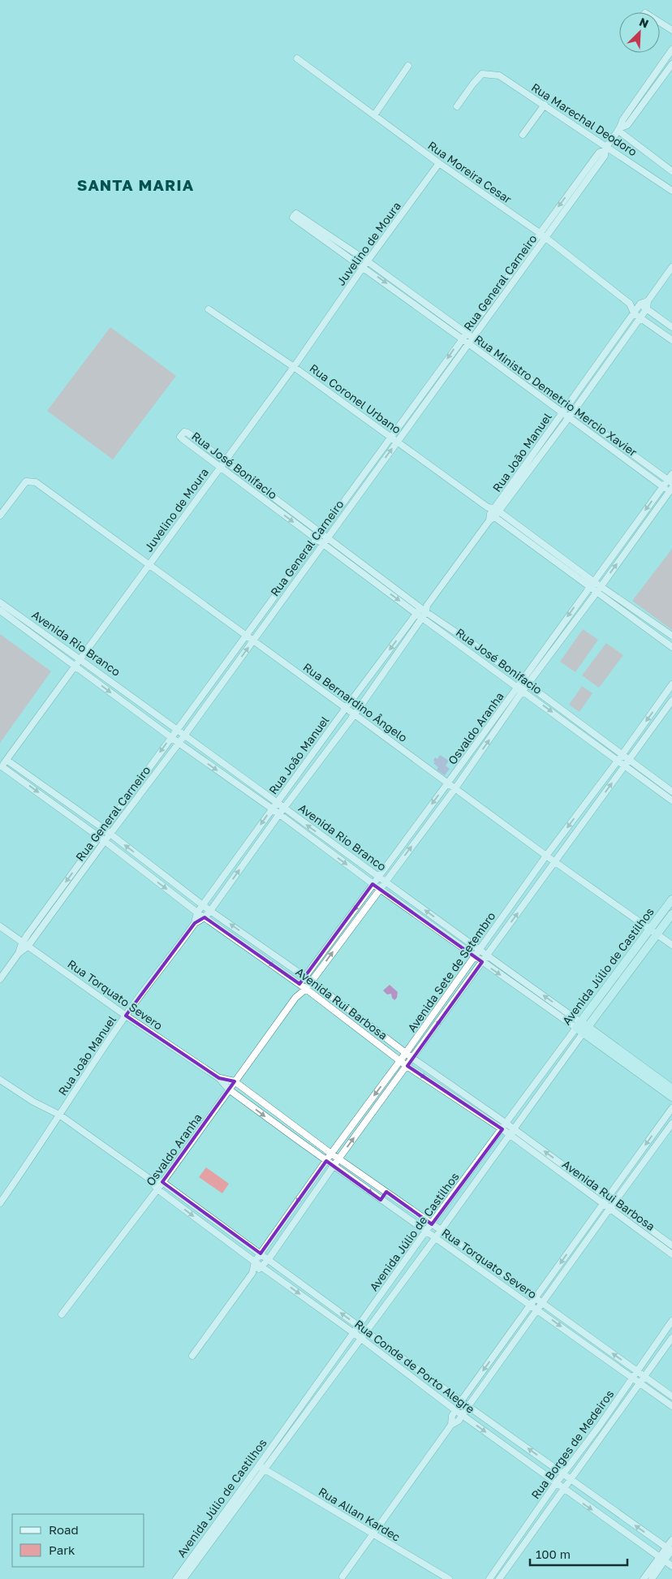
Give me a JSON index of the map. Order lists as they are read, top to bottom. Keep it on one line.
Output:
{"streets":{"street":["Rua Marechal Deodoro","Rua Moreira Cesar","Juvelino de Moura","Rua General Carneiro","Rua Ministro Demetrio Mercio Xavier","Rua Coronel Urbano","Rua João Manuel","Rua José Bonifacio","Avenida Rio Branco","Rua Bernardino Ângelo","Osvaldo Aranha","Avenida Júlio de Castilhos","Avenida Sete de Setembro","Rua Torquato Severo","Avenida Rui Barbosa","Rua Conde de Porto Alegre","Rua Borges de Medeiros","Rua Allan Kardec"]},"crossings":[["Rua Marechal Deodoro","Rua General Carneiro"],["Rua Moreira Cesar","Juvelino de Moura"],["Rua Moreira Cesar","Rua General Carneiro"],["Rua Moreira Cesar","Rua João Manuel"],["Juvelino de Moura","Rua Ministro Demetrio Mercio Xavier"],["Juvelino de Moura","Rua Coronel Urbano"],["Juvelino de Moura","Rua José Bonifacio"],["Juvelino de Moura","Avenida Rio Branco"],["Juvelino de Moura","Rua Bernardino Ângelo"],["Juvelino de Moura","Avenida Rui Barbosa"],["Rua General Carneiro","Rua Ministro Demetrio Mercio Xavier"],["Rua General Carneiro","Rua Coronel Urbano"],["Rua General Carneiro","Rua José Bonifacio"],["Rua General Carneiro","Avenida Rio Branco"],["Rua General Carneiro","Rua Bernardino Ângelo"],["Rua General Carneiro","Rua Torquato Severo"],["Rua General Carneiro","Avenida Rui Barbosa"],["Rua Ministro Demetrio Mercio Xavier","Rua João Manuel"],["Rua Ministro Demetrio Mercio Xavier","Osvaldo Aranha"],["Rua Coronel Urbano","Rua João Manuel"],["Rua Coronel Urbano","Osvaldo Aranha"],["Rua João Manuel","Rua José Bonifacio"],["Rua João Manuel","Avenida Rio Branco"],["Rua João Manuel","Rua Bernardino Ângelo"],["Rua João Manuel","Rua Torquato Severo"],["Rua João Manuel","Avenida Rui Barbosa"],["Rua João Manuel","Rua Conde de Porto Alegre"],["Rua José Bonifacio","Osvaldo Aranha"],["Rua José Bonifacio","Avenida Sete de Setembro"],["Avenida Rio Branco","Osvaldo Aranha"],["Avenida Rio Branco","Avenida Júlio de Castilhos"],["Avenida Rio Branco","Avenida Sete de Setembro"],["Rua Bernardino Ângelo","Osvaldo Aranha"],["Rua Bernardino Ângelo","Avenida Júlio de Castilhos"],["Rua Bernardino Ângelo","Avenida Sete de Setembro"],["Osvaldo Aranha","Rua Torquato Severo"],["Osvaldo Aranha","Avenida Rui Barbosa"],["Osvaldo Aranha","Rua Conde de Porto Alegre"],["Avenida Júlio de Castilhos","Rua Torquato Severo"],["Avenida Júlio de Castilhos","Avenida Rui Barbosa"],["Avenida Júlio de Castilhos","Rua Conde de Porto Alegre"],["Avenida Júlio de Castilhos","Rua Allan Kardec"],["Avenida Sete de Setembro","Rua Torquato Severo"],["Avenida Sete de Setembro","Avenida Rui Barbosa"],["Avenida Sete de Setembro","Rua Conde de Porto Alegre"],["Rua Torquato Severo","Rua Borges de Medeiros"],["Rua Conde de Porto Alegre","Rua Borges de Medeiros"]],"districts":["SANTA MARIA"],"legend":["Road","Park"],"scale_bar":"100 m","north":"top right"}
